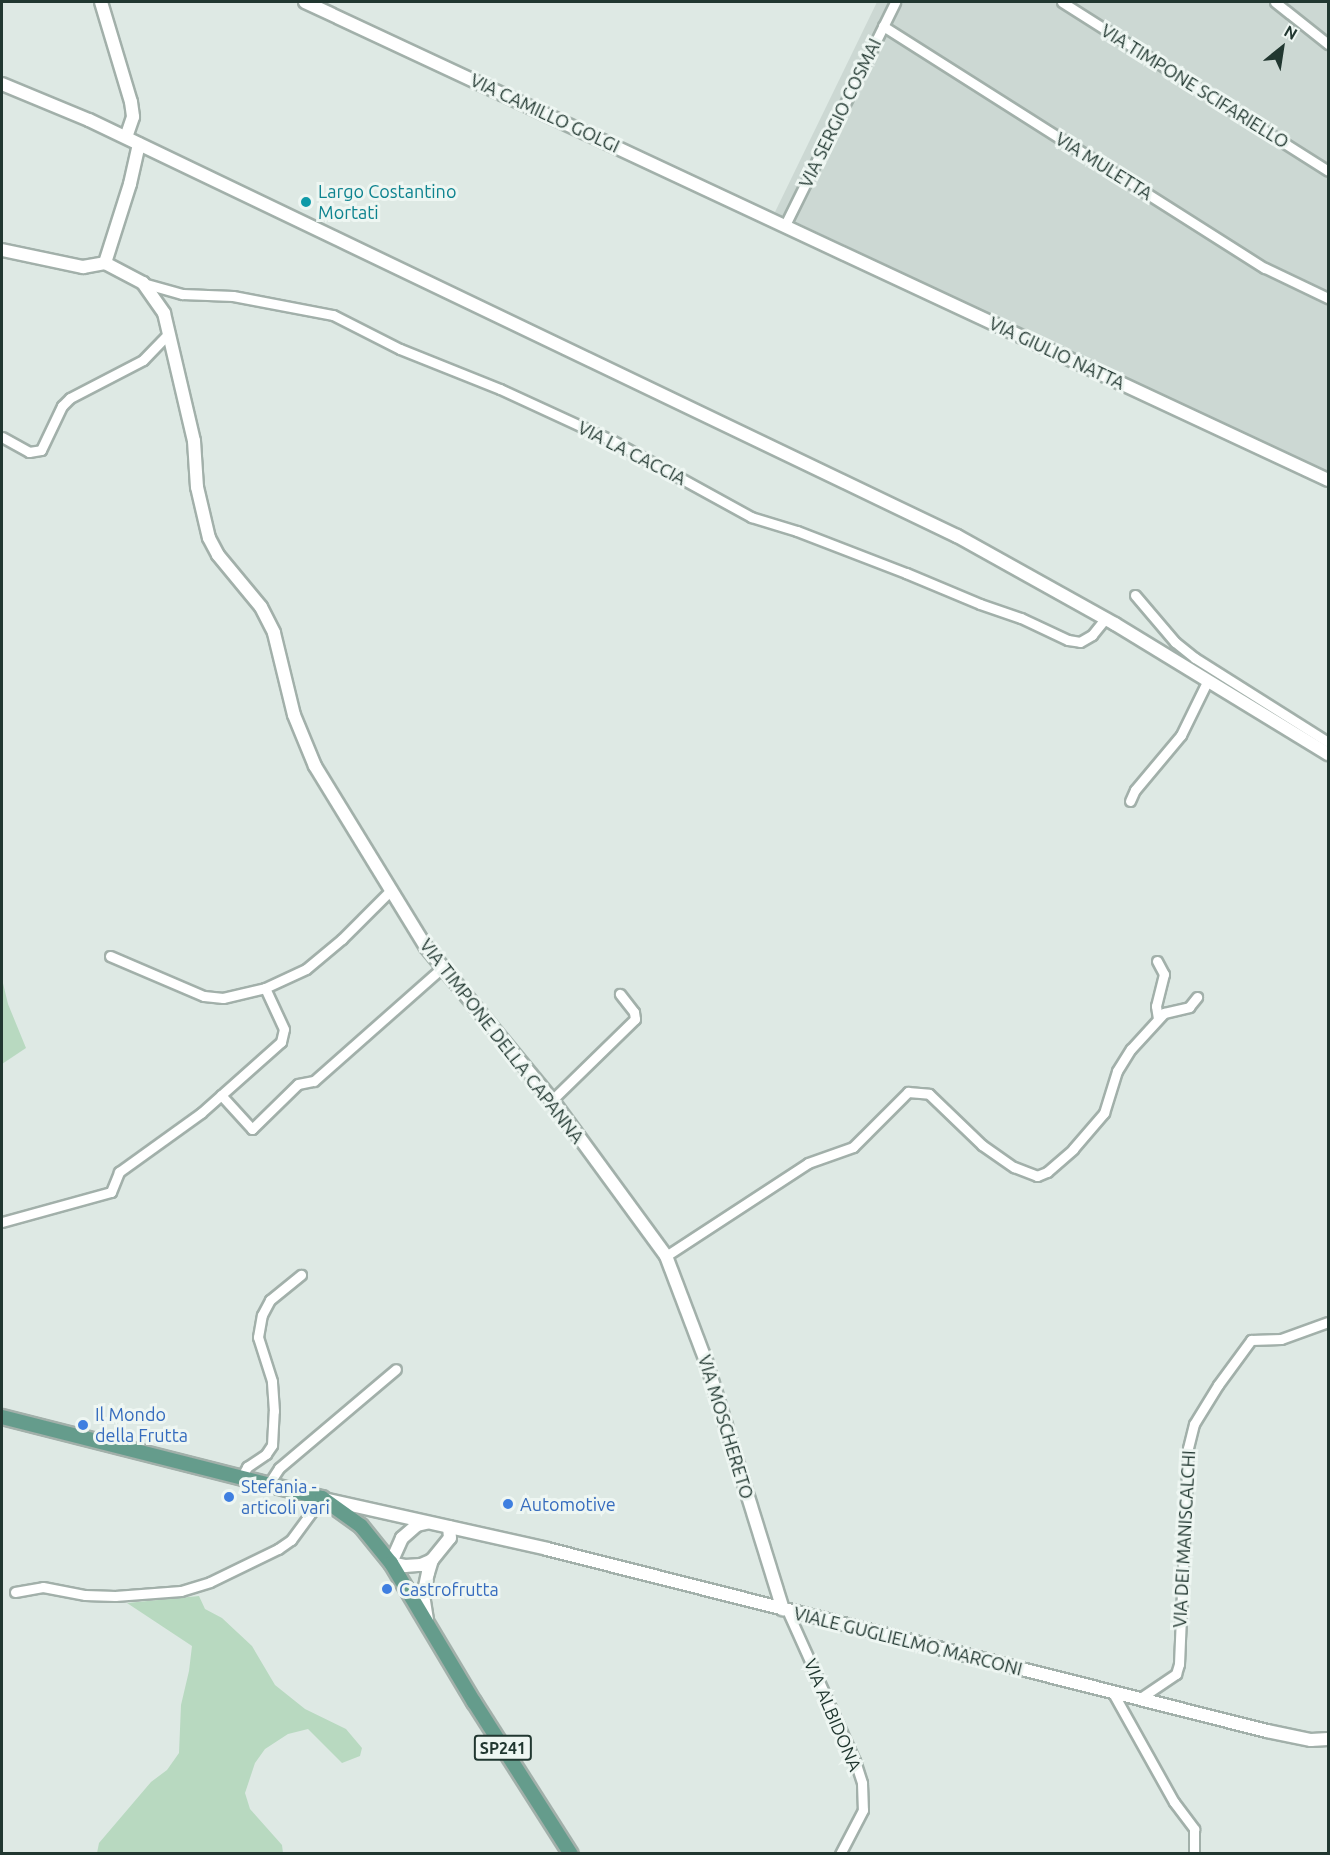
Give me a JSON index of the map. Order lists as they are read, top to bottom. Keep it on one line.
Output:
{"streets":{"main road":["SP241"],"street":["VIA TIMPONE SCIFARIELLO","VIA CAMILLO GOLGI","VIA SERGIO COSMAI","VIA MULETTA","VIA GIULIO NATTA","VIA LA CACCIA","VIA TIMPONE DELLA CAPANNA","VIA MOSCHERETO","VIA DEI MANISCALCHI","VIALE GUGLIELMO MARCONI","VIA ALBIDONA"]},"crossings":[["VIA CAMILLO GOLGI","VIA SERGIO COSMAI"],["VIA CAMILLO GOLGI","VIA GIULIO NATTA"],["VIA SERGIO COSMAI","VIA MULETTA"],["VIA SERGIO COSMAI","VIA GIULIO NATTA"],["VIA LA CACCIA","VIA TIMPONE DELLA CAPANNA"],["VIA TIMPONE DELLA CAPANNA","VIA MOSCHERETO"],["VIA MOSCHERETO","VIALE GUGLIELMO MARCONI"],["VIA MOSCHERETO","VIA ALBIDONA"],["VIA DEI MANISCALCHI","VIALE GUGLIELMO MARCONI"],["VIALE GUGLIELMO MARCONI","VIA ALBIDONA"]],"places":["Largo Costantino Mortati","Il Mondo della Frutta","Stefania - articoli vari","Automotive","Castrofrutta"],"north":"top right"}
